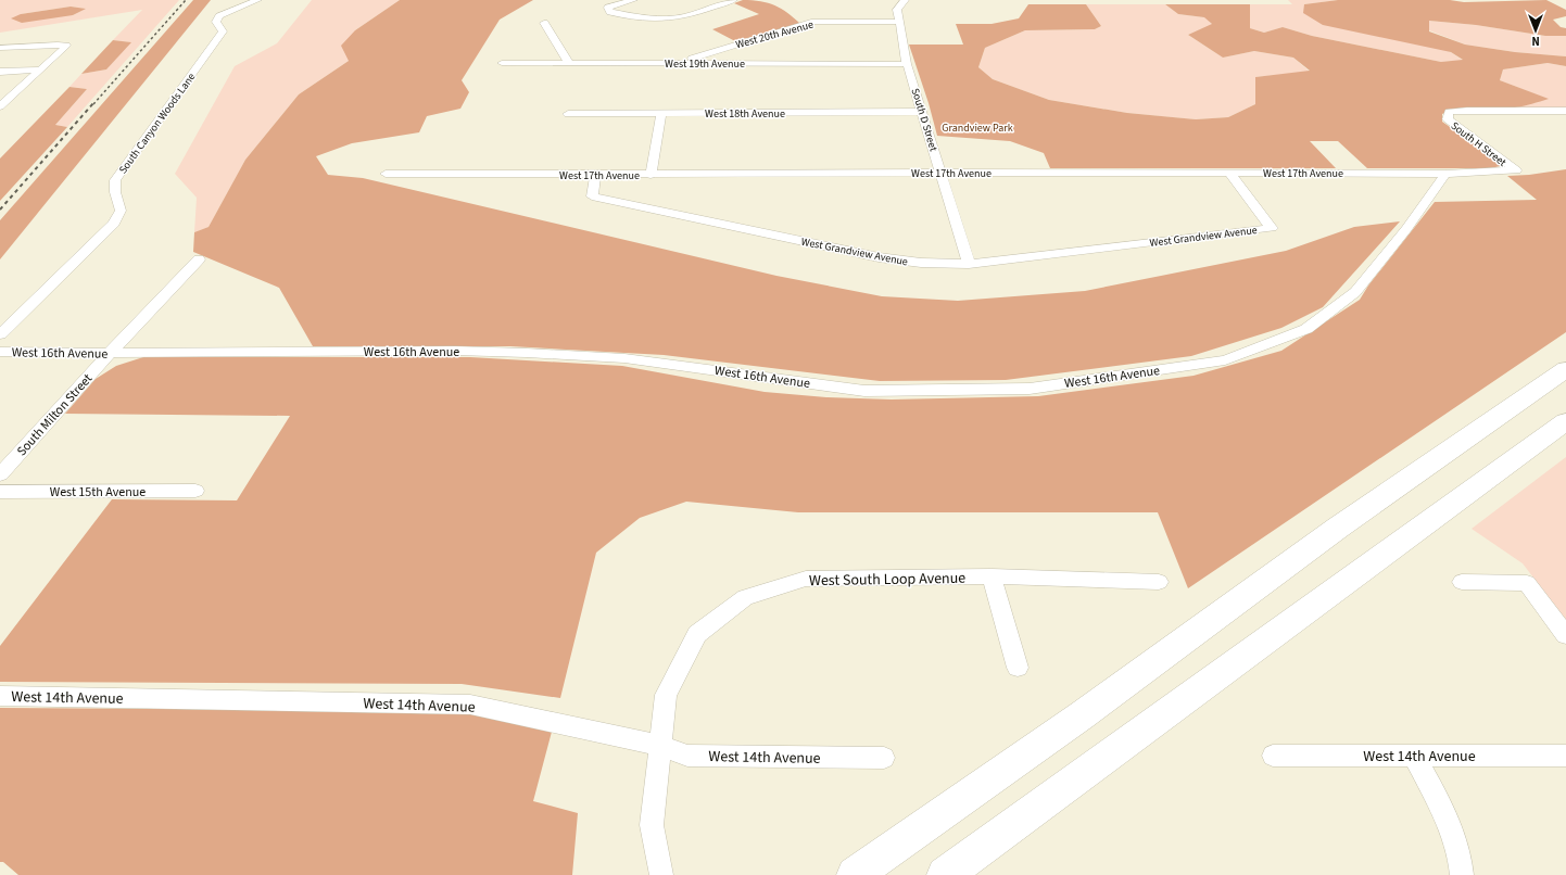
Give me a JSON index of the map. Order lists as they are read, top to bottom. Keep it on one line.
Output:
{"streets":{"street":["West 20th Avenue","West 19th Avenue","West 18th Avenue","South D Street","South Canyon Woods Lane","South H Street","West 17th Avenue","West Grandview Avenue","West 16th Avenue","South Milton Street","West 15th Avenue","West South Loop Avenue","West 14th Avenue"]},"crossings":[["West 20th Avenue","West 19th Avenue"],["West 20th Avenue","South D Street"],["West 19th Avenue","South D Street"],["West 18th Avenue","South D Street"],["South D Street","West 17th Avenue"],["South D Street","West Grandview Avenue"],["South H Street","West 17th Avenue"],["West 17th Avenue","West Grandview Avenue"],["West 17th Avenue","West 16th Avenue"],["West 16th Avenue","South Milton Street"],["West South Loop Avenue","West 14th Avenue"]],"parks":["Grandview Park"],"north":"bottom"}
